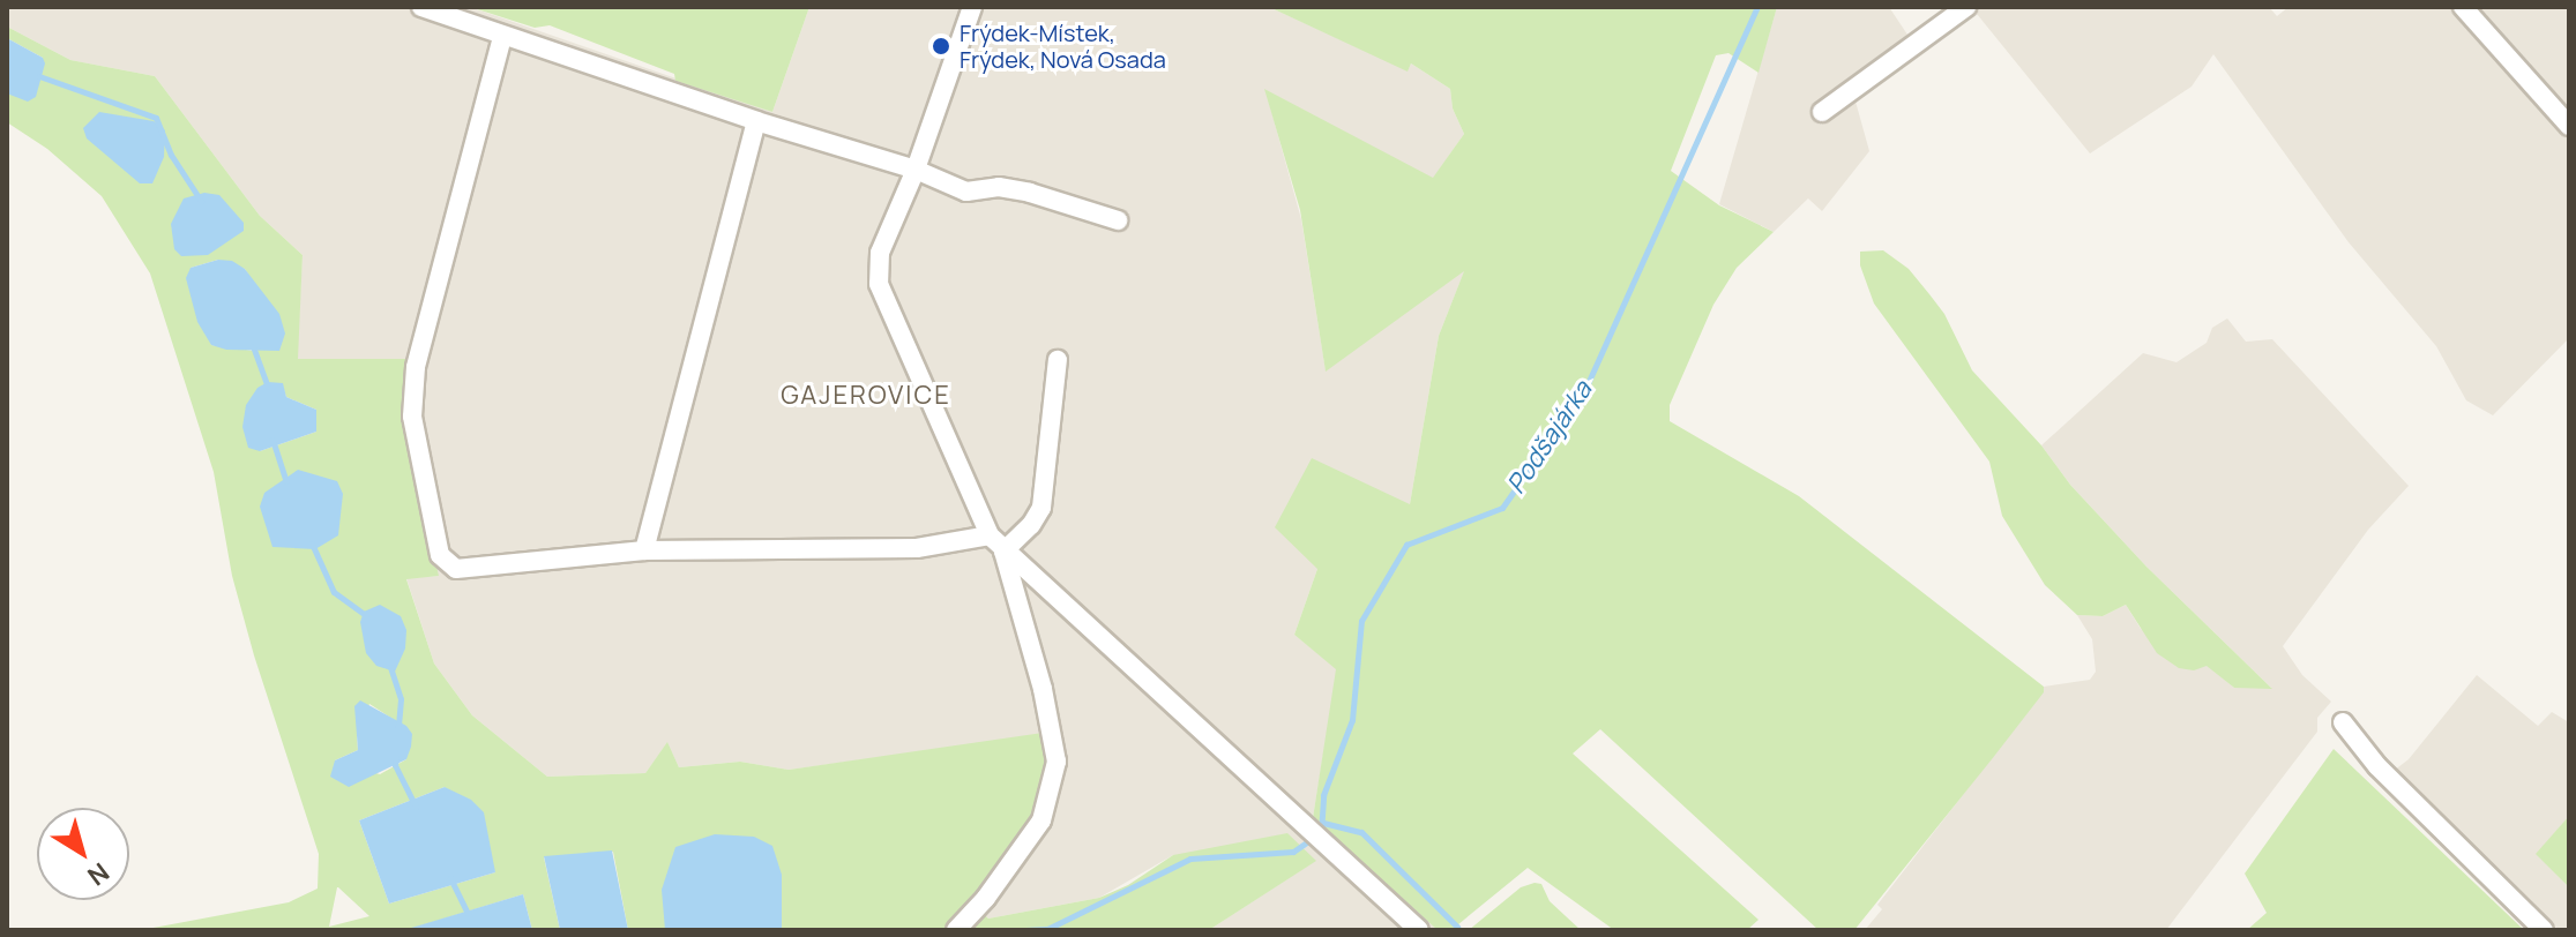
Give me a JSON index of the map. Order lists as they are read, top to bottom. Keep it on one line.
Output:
{"districts":["GAJEROVICE"],"water":["Podšajárka"],"places":["Frýdek-Místek, Frýdek, Nová Osada"],"north":"bottom right"}
